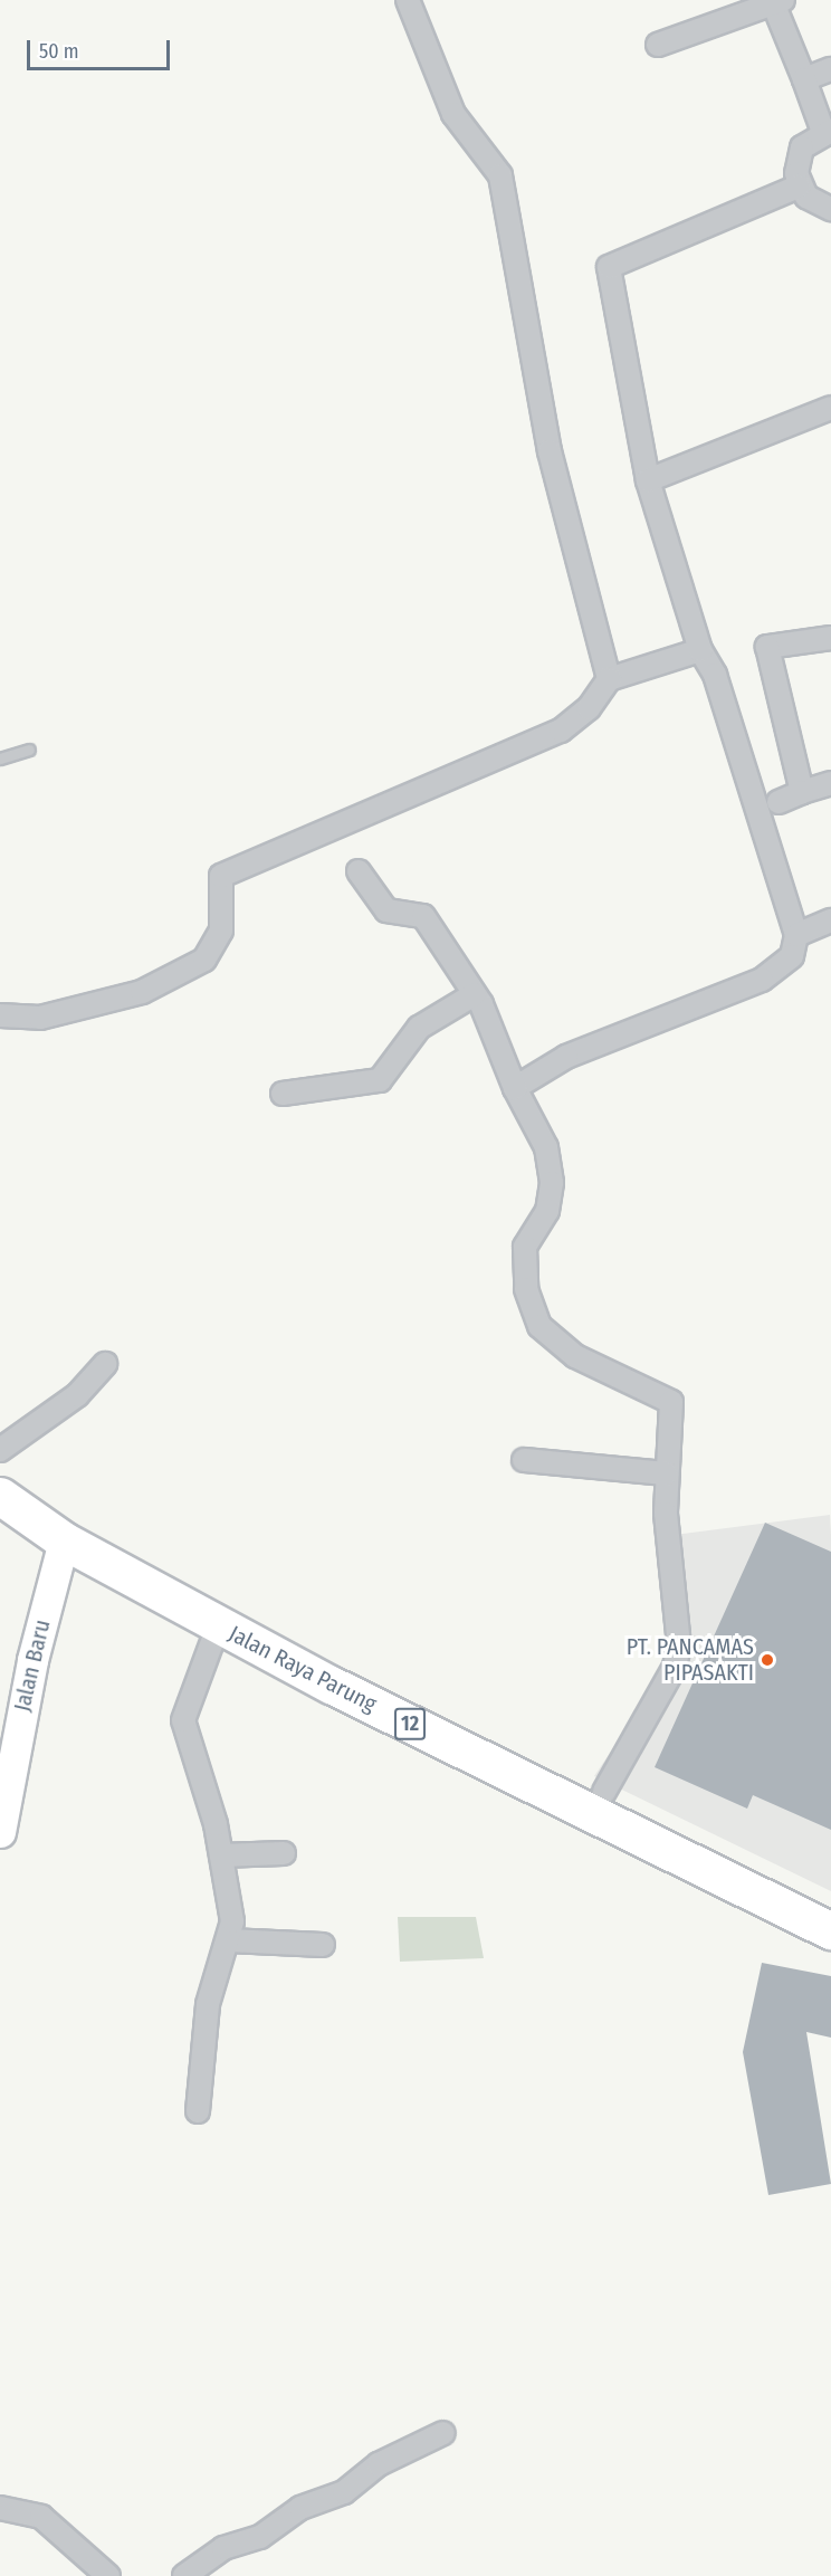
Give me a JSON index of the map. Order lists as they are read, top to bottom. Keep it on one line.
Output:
{"streets":{"highway":["Jalan Raya Parung","12"],"main road":["Jalan Baru"]},"crossings":[["Jalan Baru","Jalan Raya Parung"]],"places":["PT. PANCAMAS PIPASAKTI"],"scale_bar":"50 m"}
